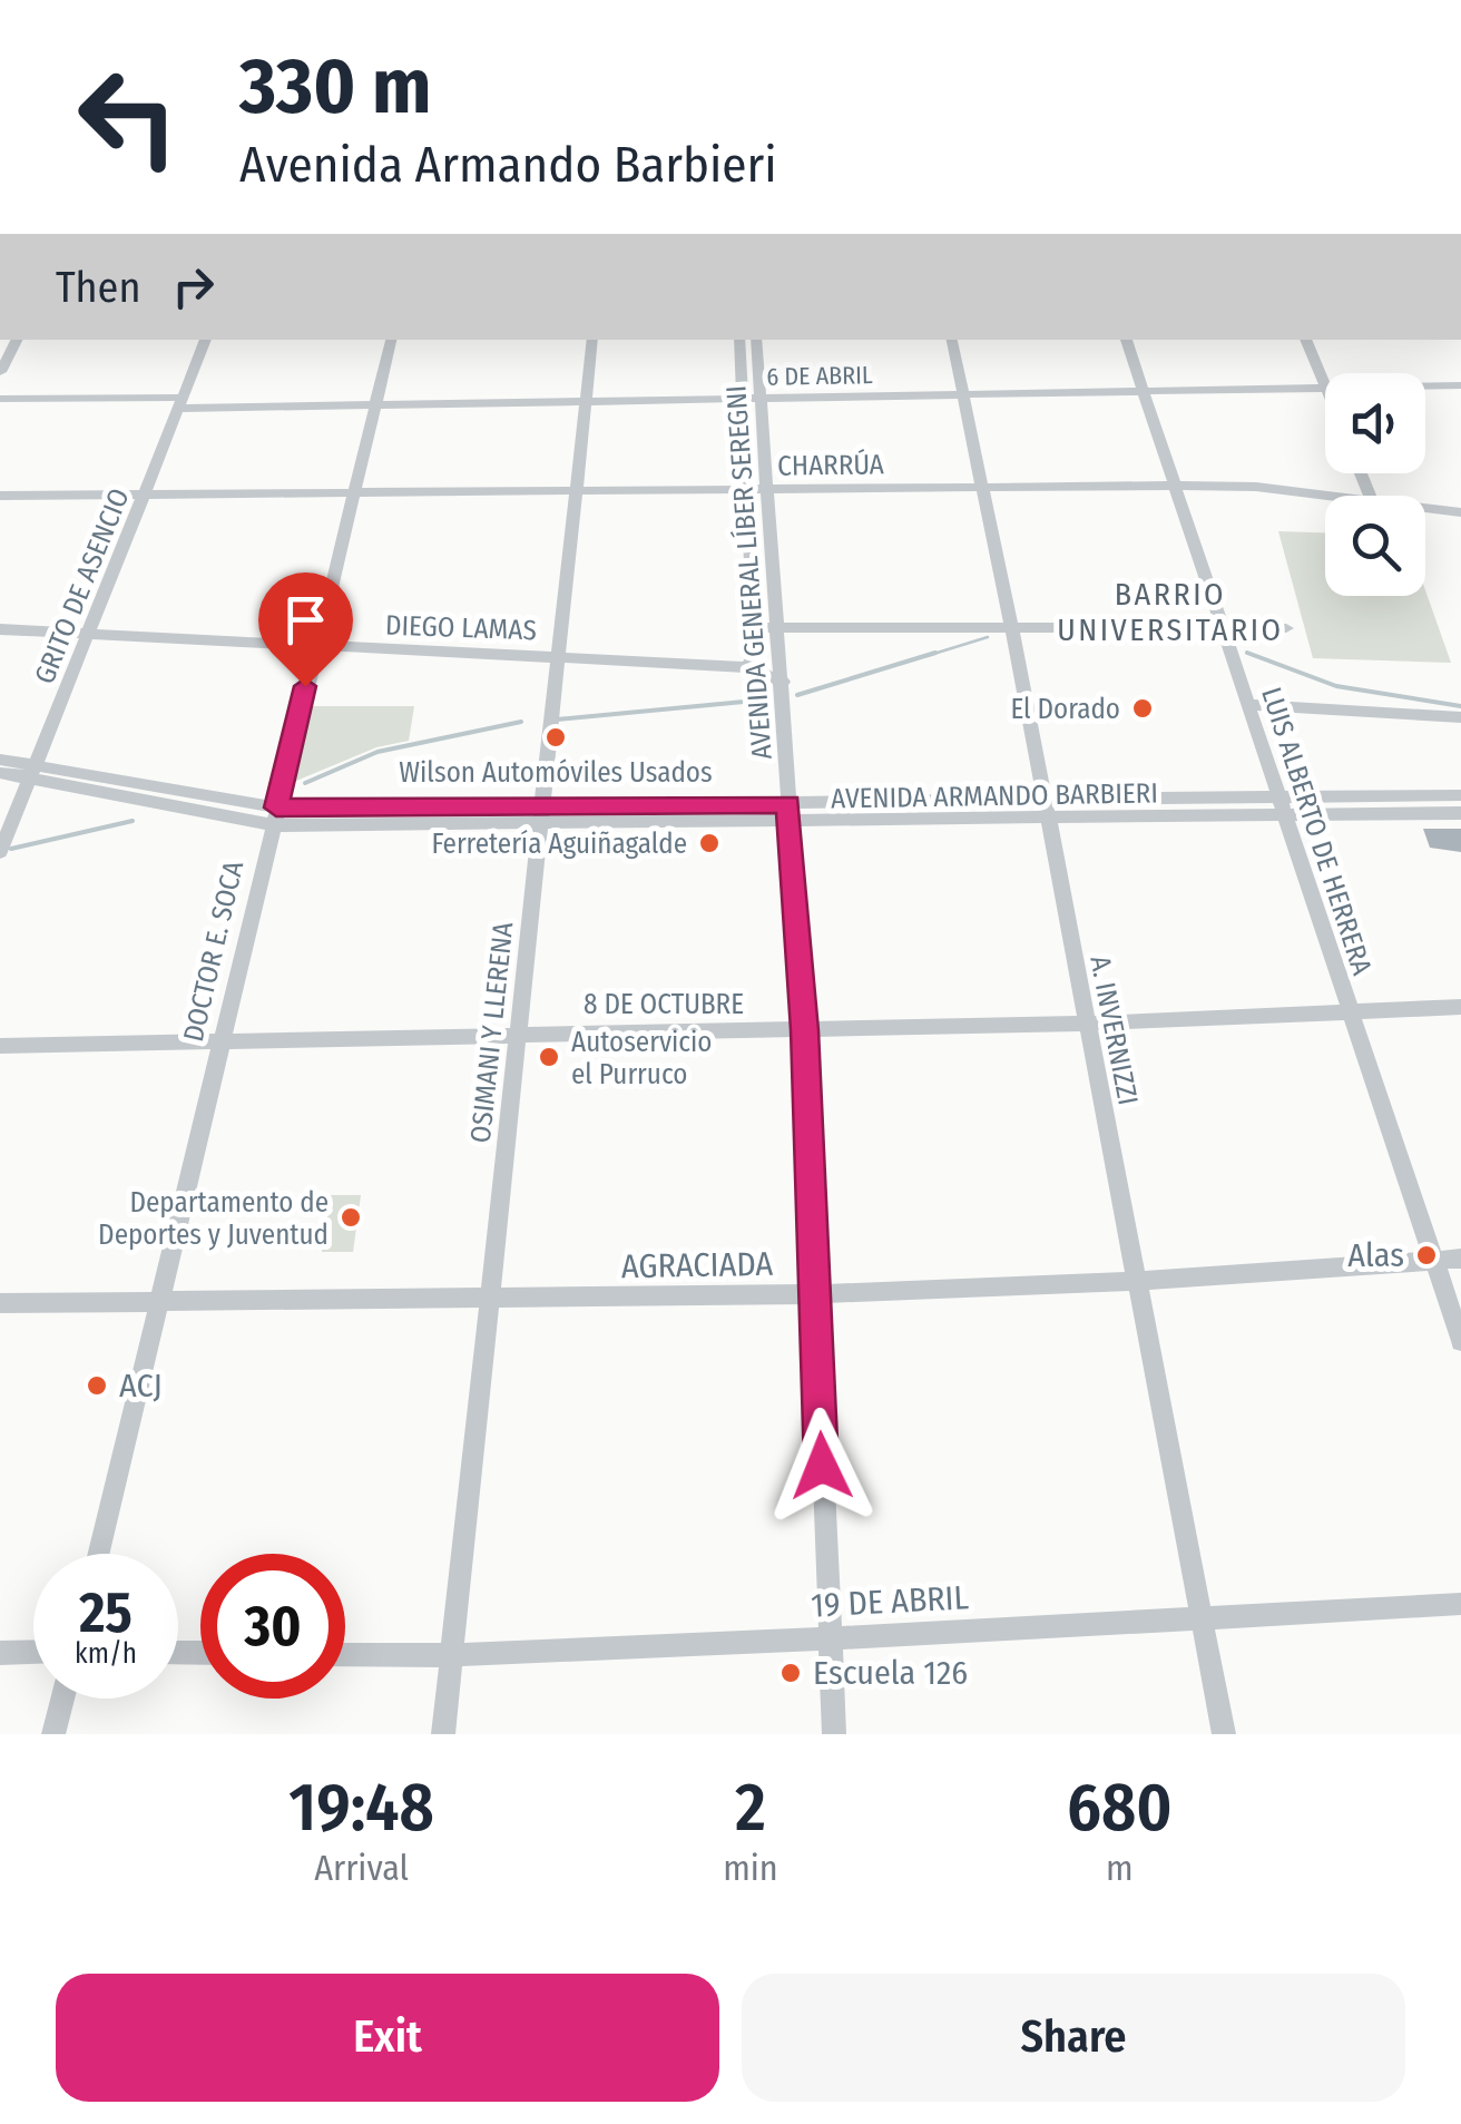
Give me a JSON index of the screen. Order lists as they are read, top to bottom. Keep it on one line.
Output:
{"streets":{"street":["6 DE ABRIL","CHARRÚA","AVENIDA GENERAL LÍBER SEREGNI","GRITO DE ASENCIO","DIEGO LAMAS","AVENIDA ARMANDO BARBIERI","LUIS ALBERTO DE HERRERA","DOCTOR E. SOCA","8 DE OCTUBRE","A. INVERNIZZI","OSIMANI Y LLERENA","AGRACIADA","19 DE ABRIL"]},"crossings":[["6 DE ABRIL","AVENIDA GENERAL LÍBER SEREGNI"],["6 DE ABRIL","GRITO DE ASENCIO"],["6 DE ABRIL","LUIS ALBERTO DE HERRERA"],["6 DE ABRIL","DOCTOR E. SOCA"],["6 DE ABRIL","A. INVERNIZZI"],["6 DE ABRIL","OSIMANI Y LLERENA"],["CHARRÚA","AVENIDA GENERAL LÍBER SEREGNI"],["CHARRÚA","GRITO DE ASENCIO"],["CHARRÚA","LUIS ALBERTO DE HERRERA"],["CHARRÚA","DOCTOR E. SOCA"],["CHARRÚA","A. INVERNIZZI"],["CHARRÚA","OSIMANI Y LLERENA"],["AVENIDA GENERAL LÍBER SEREGNI","DIEGO LAMAS"],["AVENIDA GENERAL LÍBER SEREGNI","AVENIDA ARMANDO BARBIERI"],["AVENIDA GENERAL LÍBER SEREGNI","8 DE OCTUBRE"],["AVENIDA GENERAL LÍBER SEREGNI","AGRACIADA"],["AVENIDA GENERAL LÍBER SEREGNI","19 DE ABRIL"],["GRITO DE ASENCIO","DIEGO LAMAS"],["GRITO DE ASENCIO","AVENIDA ARMANDO BARBIERI"],["DIEGO LAMAS","DOCTOR E. SOCA"],["DIEGO LAMAS","OSIMANI Y LLERENA"],["AVENIDA ARMANDO BARBIERI","LUIS ALBERTO DE HERRERA"],["AVENIDA ARMANDO BARBIERI","DOCTOR E. SOCA"],["AVENIDA ARMANDO BARBIERI","A. INVERNIZZI"],["AVENIDA ARMANDO BARBIERI","OSIMANI Y LLERENA"],["LUIS ALBERTO DE HERRERA","8 DE OCTUBRE"],["LUIS ALBERTO DE HERRERA","AGRACIADA"],["DOCTOR E. SOCA","8 DE OCTUBRE"],["DOCTOR E. SOCA","AGRACIADA"],["8 DE OCTUBRE","A. INVERNIZZI"],["8 DE OCTUBRE","OSIMANI Y LLERENA"],["A. INVERNIZZI","AGRACIADA"],["A. INVERNIZZI","19 DE ABRIL"],["OSIMANI Y LLERENA","AGRACIADA"],["OSIMANI Y LLERENA","19 DE ABRIL"]],"districts":["BARRIO UNIVERSITARIO"],"places":["El Dorado","Wilson Automóviles Usados","Ferretería Aguiñagalde","Autoservicio el Purruco","Departamento de Deportes y Juventud","Alas","ACJ","Escuela 126"],"page":{"turn":["330 m","Avenida Armando Barbieri"],"then":"Then","speed":"25 km/h","limit":"30","eta":["19:48","Arrival","2","min","680","m"],"buttons":["Exit","Share"]}}
